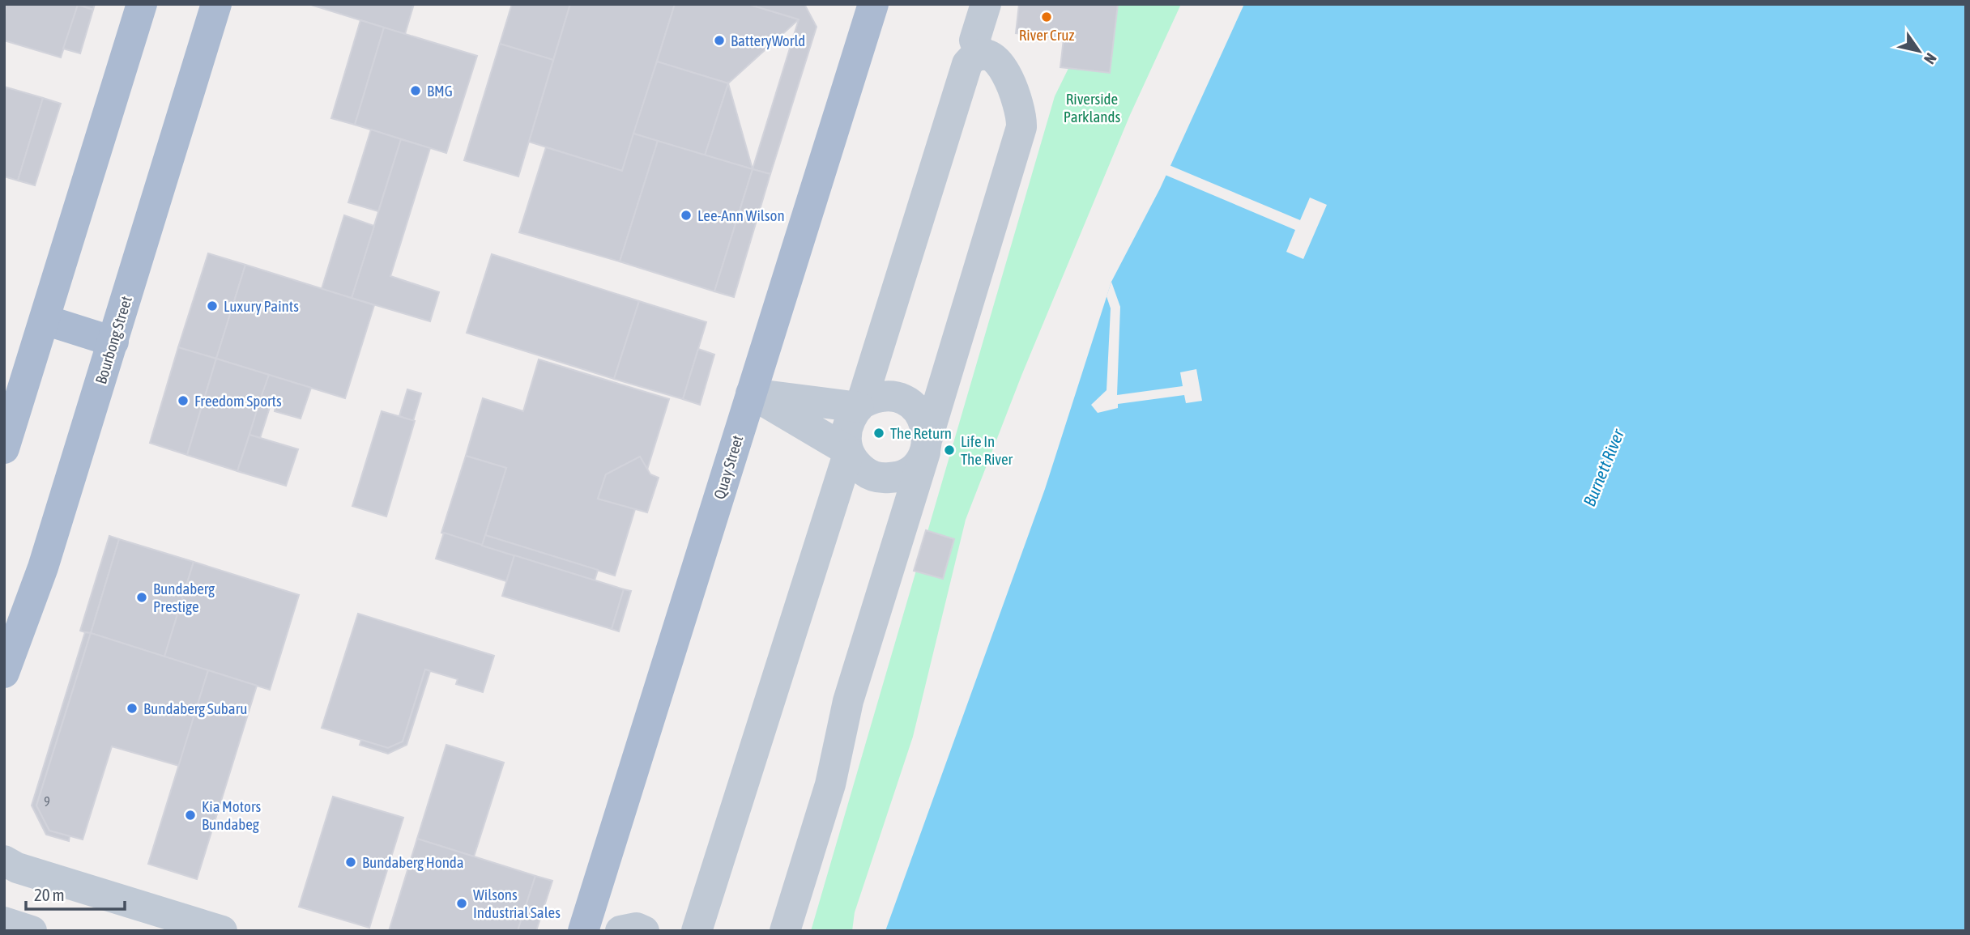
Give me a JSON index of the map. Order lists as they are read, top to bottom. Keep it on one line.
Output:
{"streets":{"main road":["Bourbong Street","Quay Street"]},"water":["Burnett River"],"parks":["Riverside Parklands"],"places":["River Cruz","BatteryWorld","BMG","Lee-Ann Wilson","Luxury Paints","Freedom Sports","The Return","Life In The River","Bundaberg Prestige","Bundaberg Subaru","Kia Motors Bundabeg","Bundaberg Honda","Wilsons Industrial Sales"],"house_numbers":["9"],"scale_bar":"20 m","north":"bottom right"}
